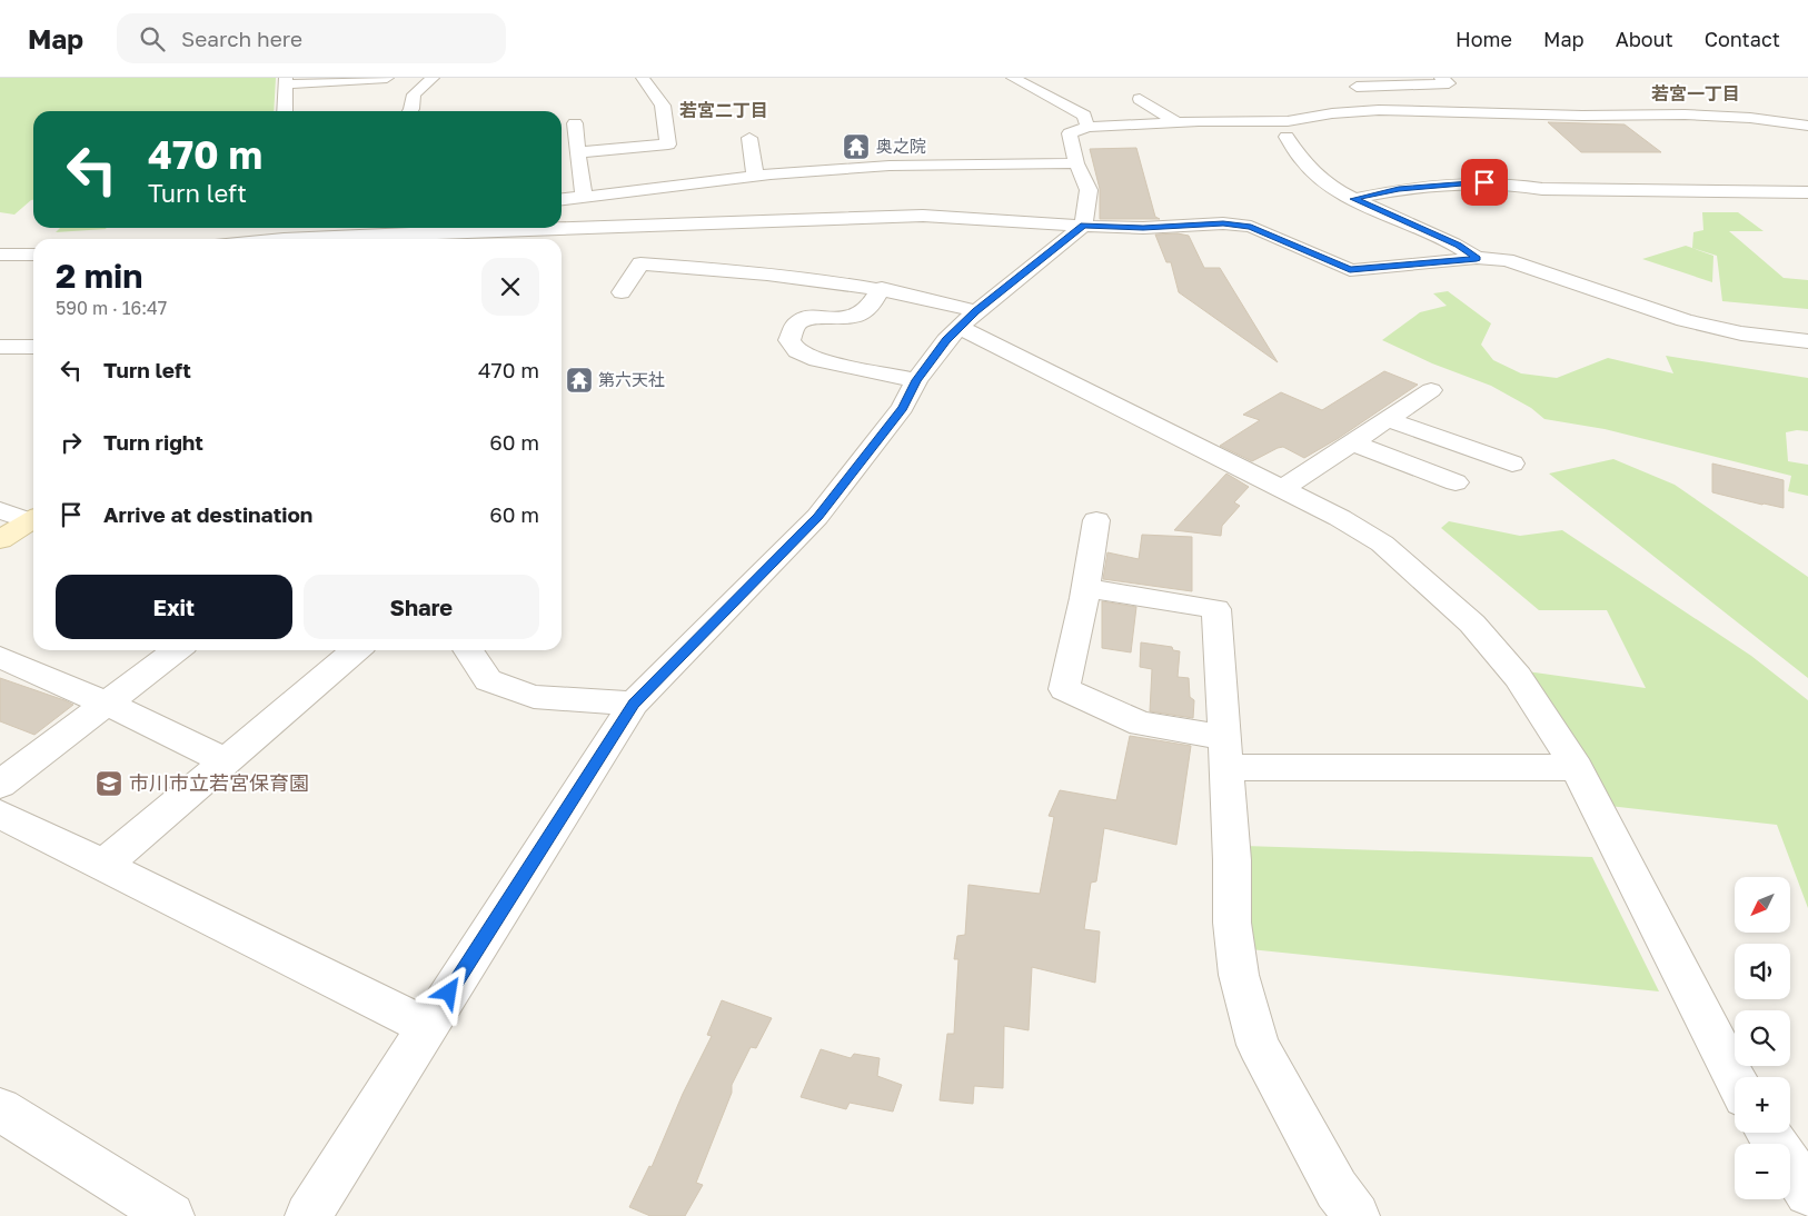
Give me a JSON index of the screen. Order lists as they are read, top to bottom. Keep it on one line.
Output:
{"districts":["若宮一丁目","若宮二丁目"],"places":{"temple":["奥之院","第六天社"],"school or university":["市川市立若宮保育園"]},"north":"bottom left","page":{"header":"Map","search":"Search here","nav":["Home","Map","About","Contact"],"turn":["470 m","Turn left"],"heading":["2 min","590 m · 16:47"],"list":[{"name":"Turn left","value":"470 m"},{"name":"Turn right","value":"60 m"},{"name":"Arrive at destination","value":"60 m"}],"buttons":["Exit","Share"],"map_buttons":["+","−"]}}
